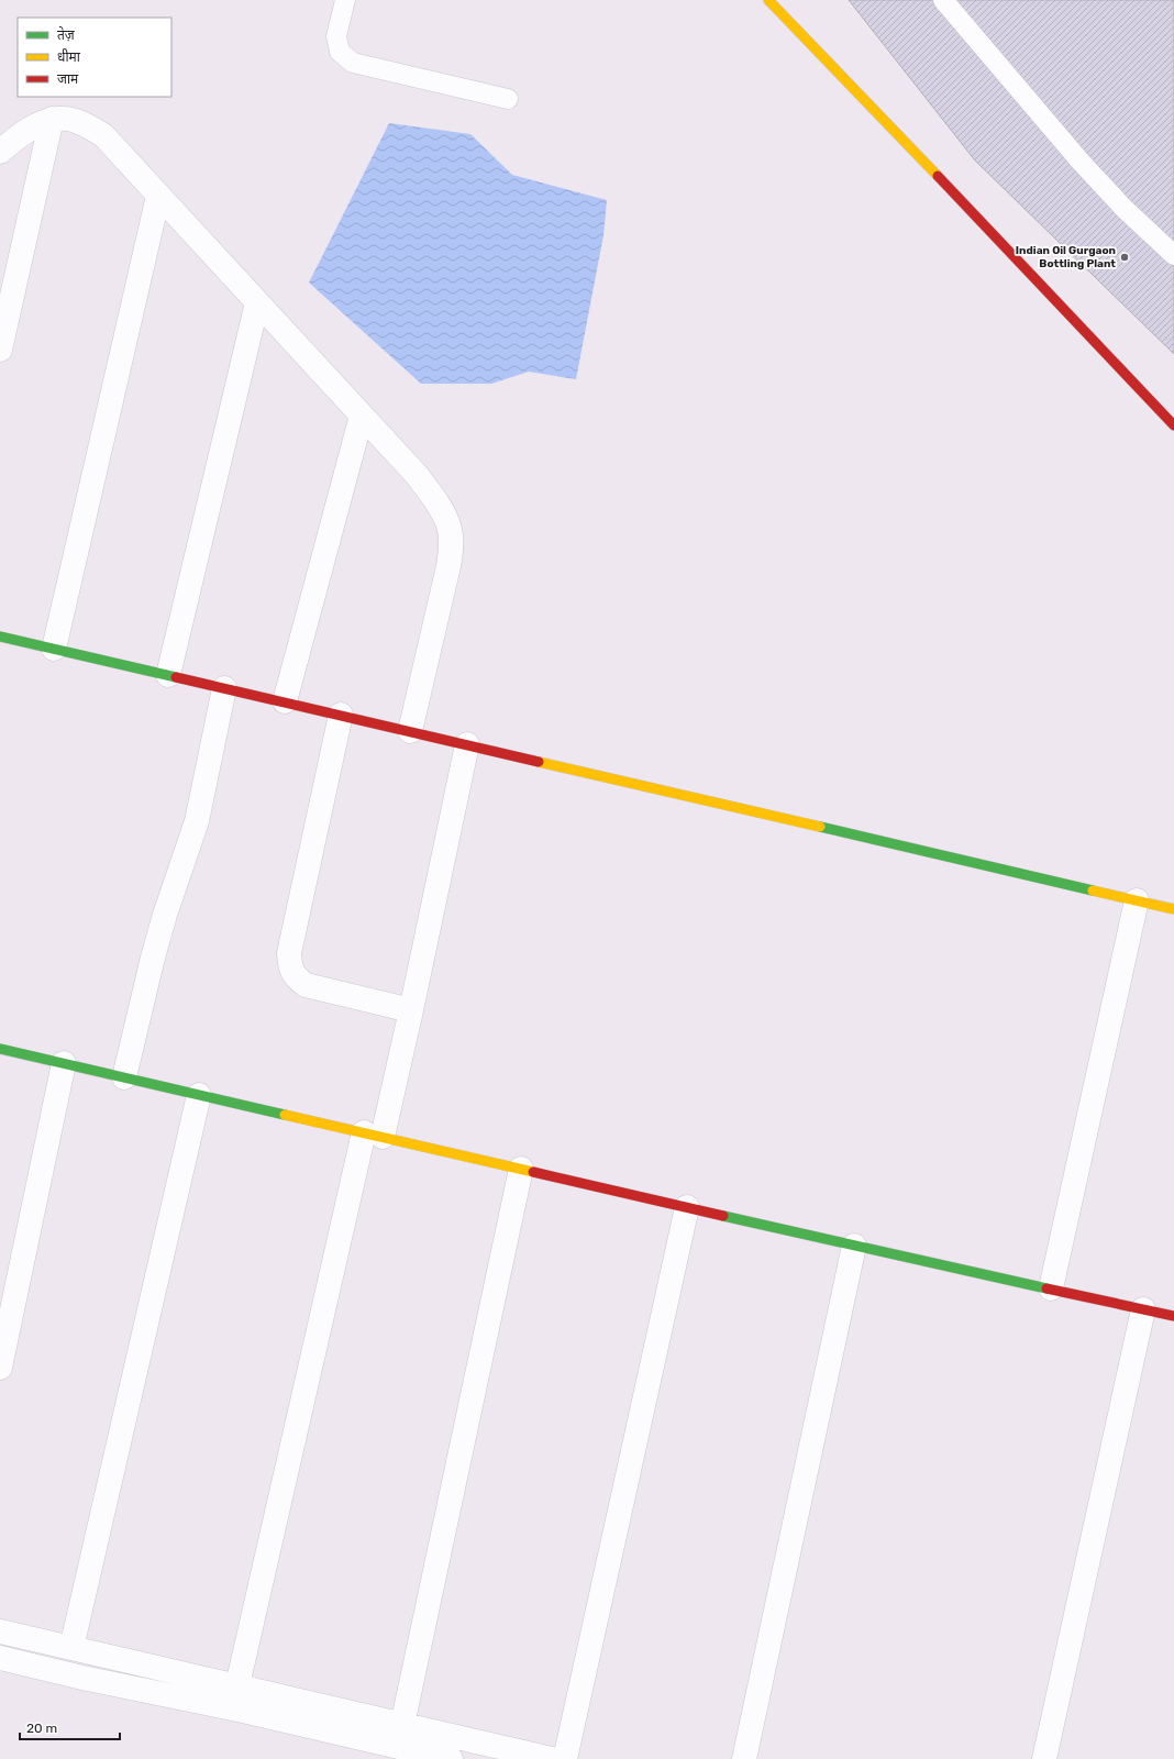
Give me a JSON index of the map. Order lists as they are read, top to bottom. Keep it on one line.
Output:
{"places":["Indian Oil Gurgaon Bottling Plant"],"legend":["तेज़","धीमा","जाम"],"scale_bar":"20 m"}
